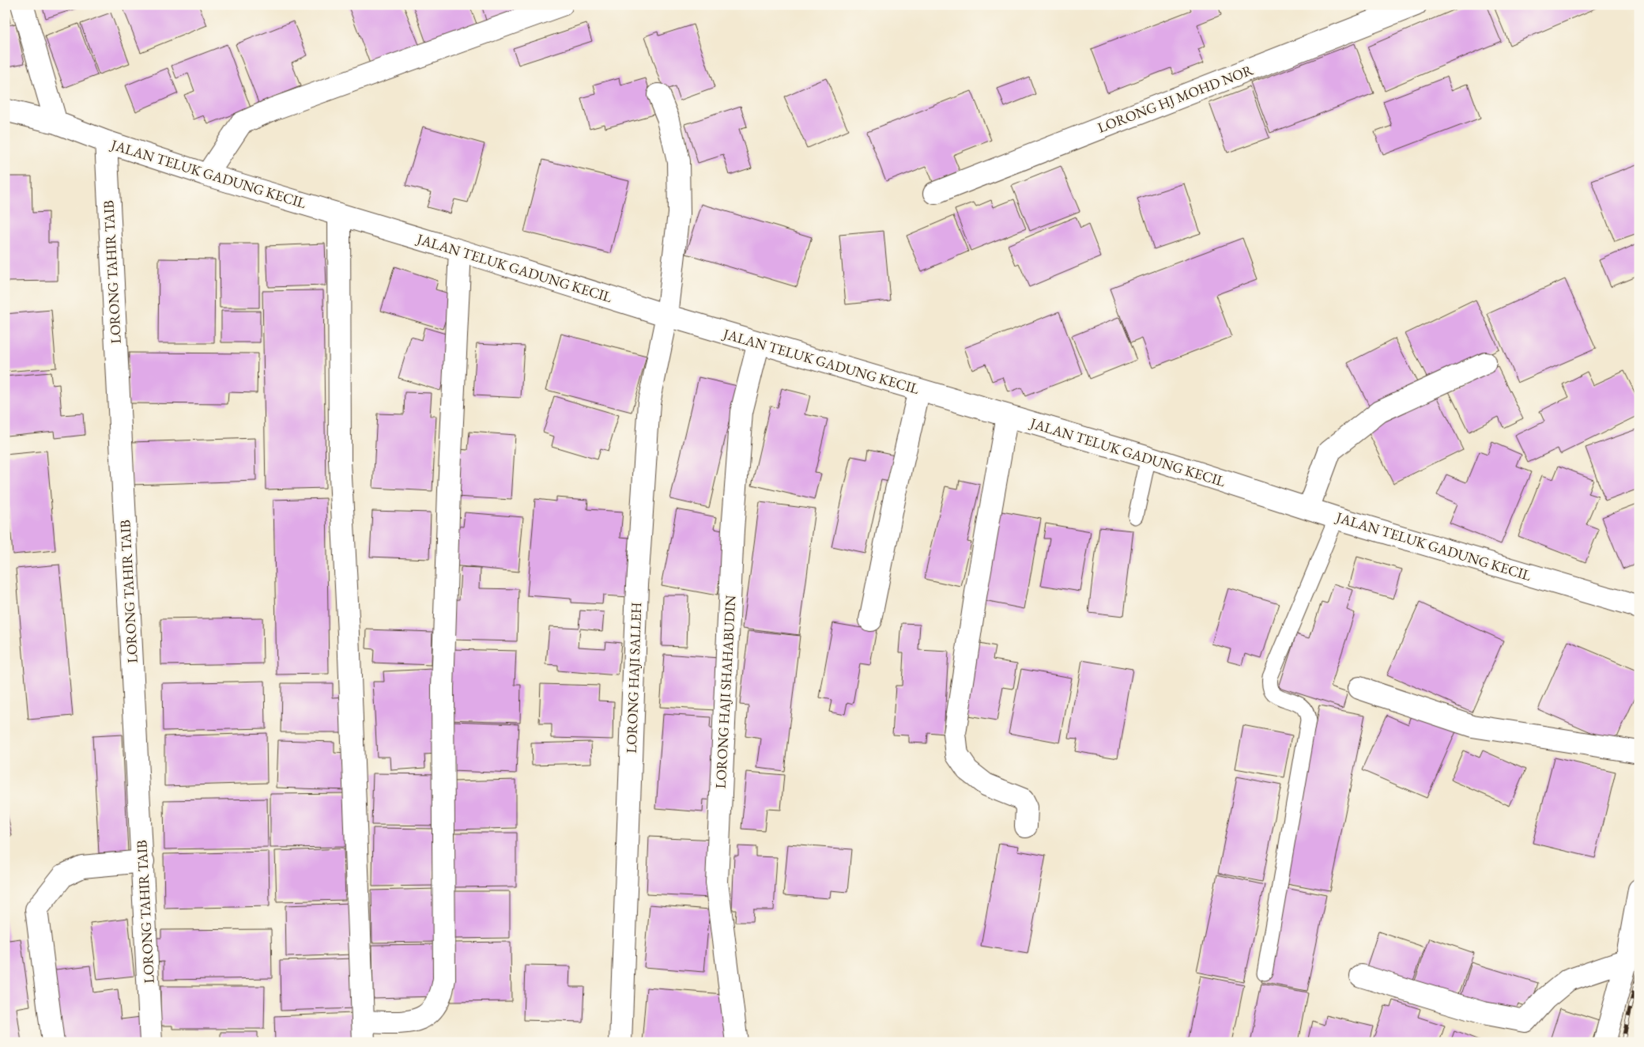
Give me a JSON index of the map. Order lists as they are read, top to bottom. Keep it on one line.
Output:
{"streets":{"street":["LORONG HJ MOHD NOR","JALAN TELUK GADUNG KECIL","LORONG TAHIR TAIB","LORONG HAJI SALLEH","LORONG HAJI SHAHABUDIN"]},"crossings":[["JALAN TELUK GADUNG KECIL","LORONG TAHIR TAIB"],["JALAN TELUK GADUNG KECIL","LORONG HAJI SALLEH"],["JALAN TELUK GADUNG KECIL","LORONG HAJI SHAHABUDIN"]]}
